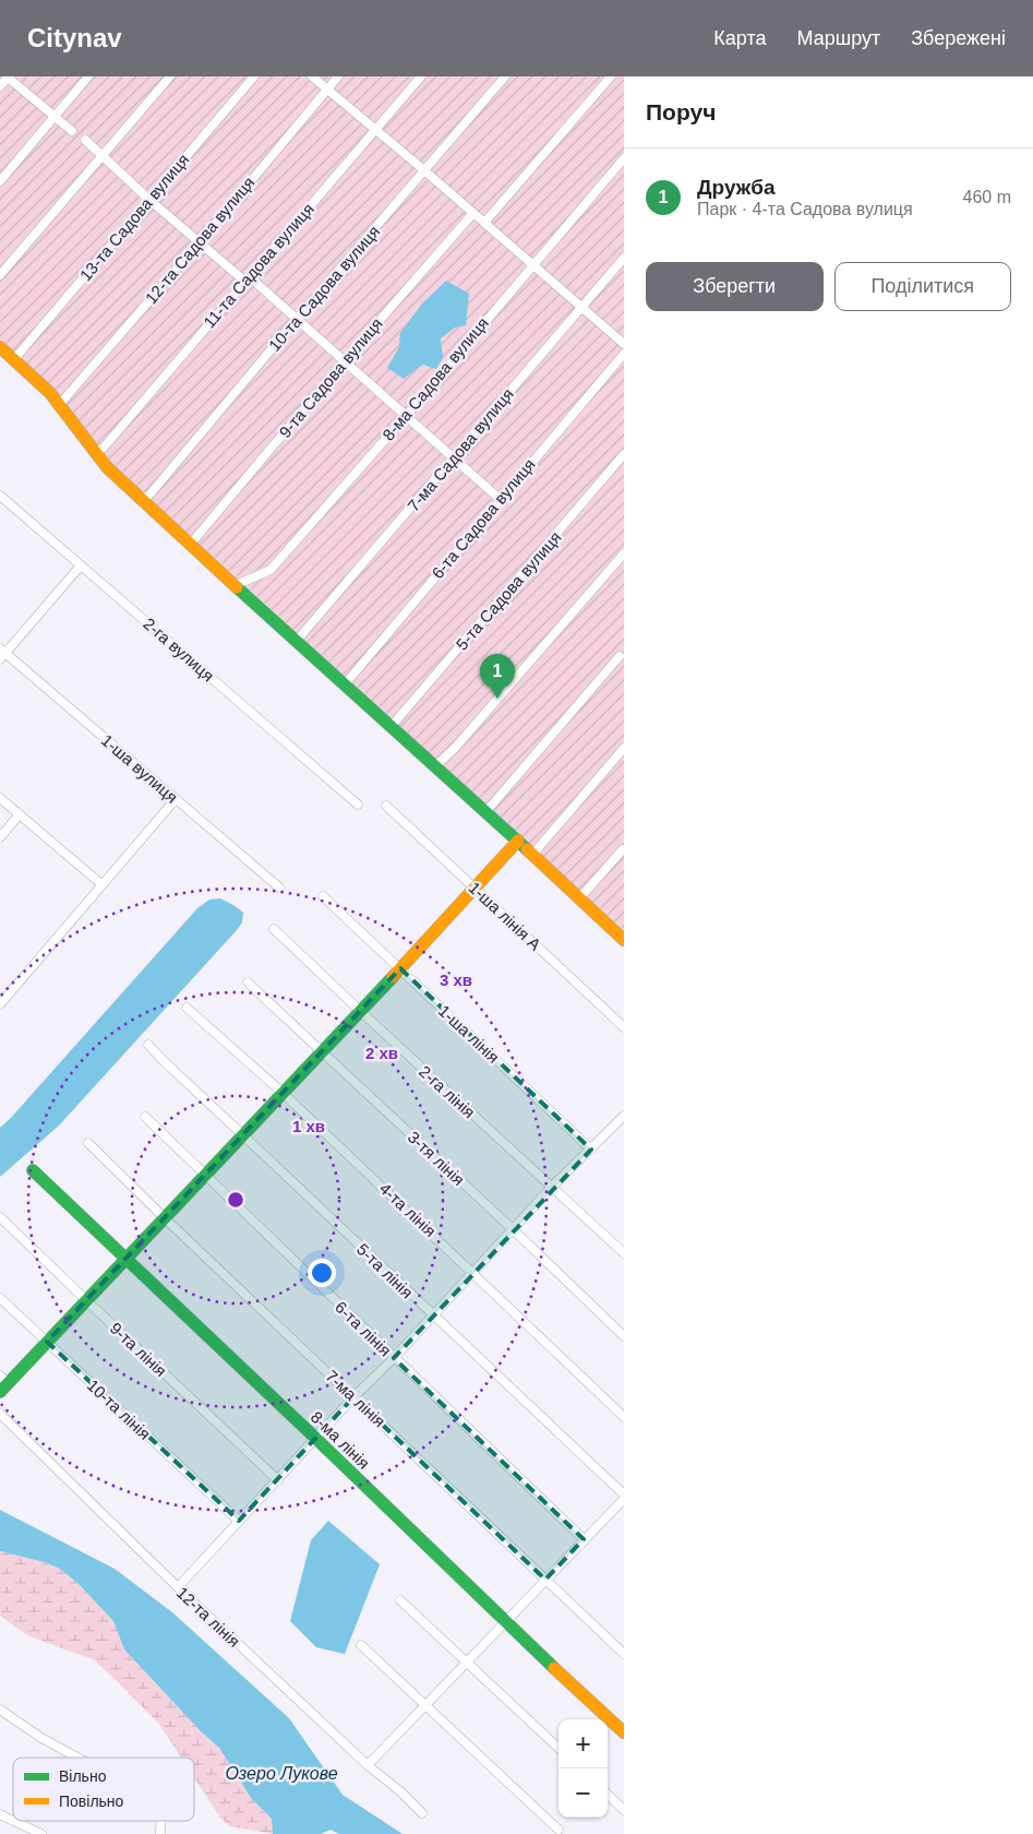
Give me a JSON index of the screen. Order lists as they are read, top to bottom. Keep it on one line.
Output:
{"streets":{"street":["13-та Садова вулиця","12-та Садова вулиця","11-та Садова вулиця","10-та Садова вулиця","9-та Садова вулиця","8-ма Садова вулиця","7-ма Садова вулиця","6-та Садова вулиця","5-та Садова вулиця","2-га вулиця","1-ша вулиця","1-ша лінія А","1-ша лінія","2-га лінія","3-тя лінія","4-та лінія","5-та лінія","6-та лінія","9-та лінія","7-ма лінія","10-та лінія","8-ма лінія","12-та лінія"]},"water":["Озеро Лукове"],"legend":["Вільно","Повільно"],"page":{"header":"Citynav","nav":["Карта","Маршрут","Збережені"],"heading":"Поруч","list":[{"mark":"1","name":"Дружба","note":"Парк · 4-та Садова вулиця","value":"460 m"}],"buttons":["Зберегти","Поділитися"],"pins":"1","map_buttons":["+","−"]},"rings":["3 хв","2 хв","1 хв"]}
